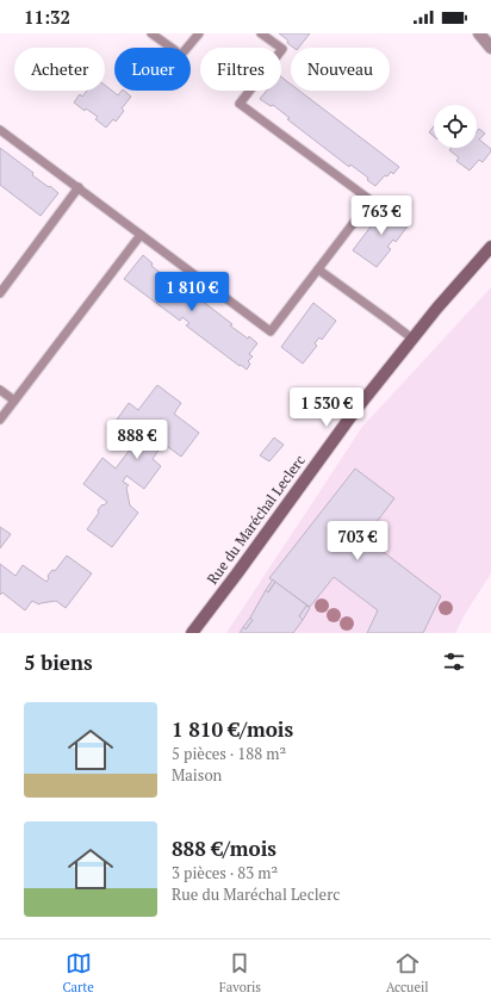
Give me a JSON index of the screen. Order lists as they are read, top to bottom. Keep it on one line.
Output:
{"streets":{"main road":["Rue du Maréchal Leclerc"]},"page":{"status":"11:32","chip":["Acheter","Louer","Filtres","Nouveau"],"price":["763 €","1 810 €","1 530 €","888 €","703 €"],"heading":"5 biens","list":[{"name":"1 810 €/mois","note":"5 pièces · 188 m² · Maison"},{"name":"888 €/mois","note":"3 pièces · 83 m² · Rue du Maréchal Leclerc"}],"tabs":["Carte","Favoris","Accueil"]}}
